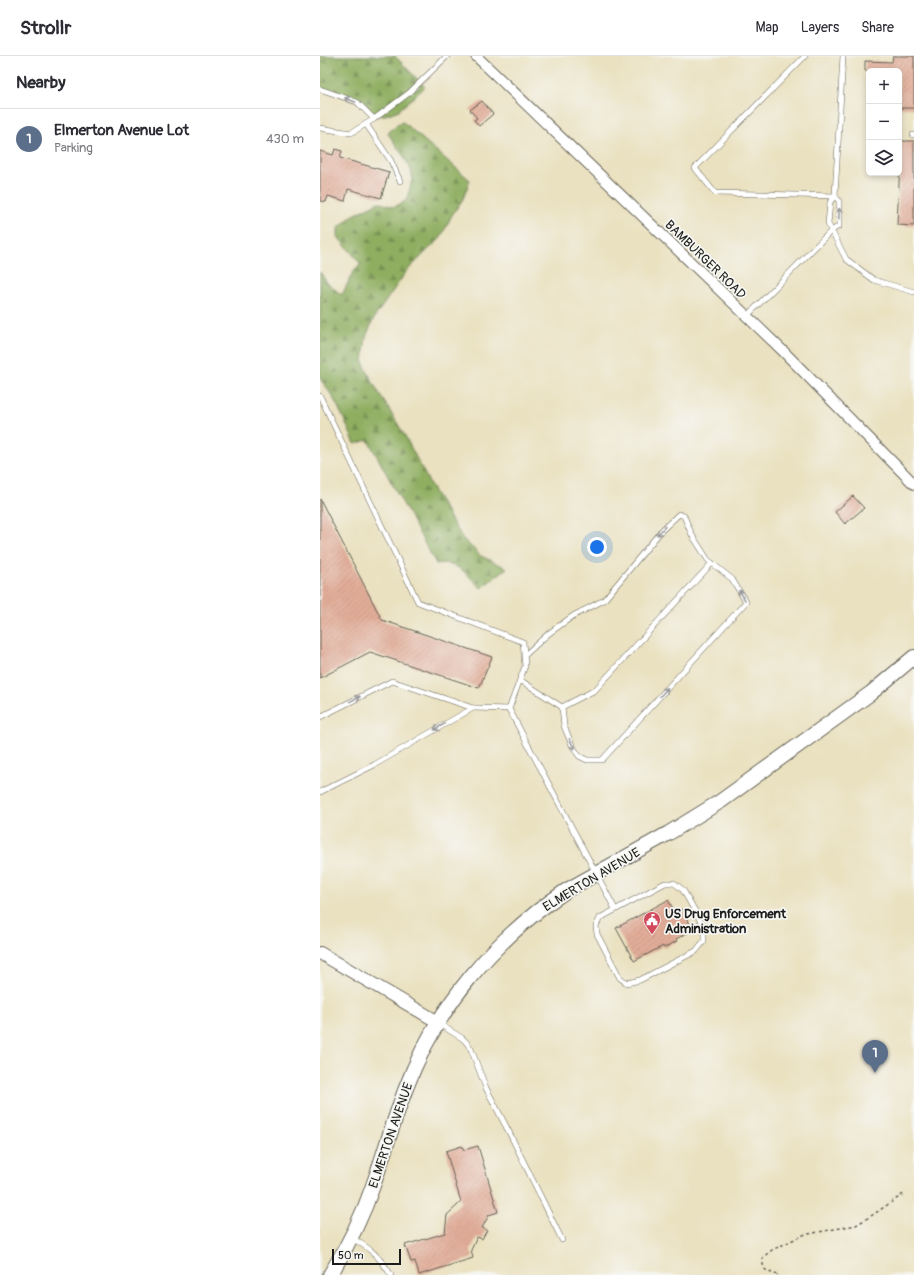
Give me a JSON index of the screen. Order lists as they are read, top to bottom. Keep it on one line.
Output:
{"streets":{"main road":["ELMERTON AVENUE"],"street":["BAMBURGER ROAD"]},"places":{"public building":["US Drug Enforcement Administration"]},"scale_bar":"50 m","page":{"header":"Strollr","nav":["Map","Layers","Share"],"heading":"Nearby","map_buttons":["+","−"],"list":[{"mark":"1","name":"Elmerton Avenue Lot","note":"Parking","value":"430 m"}],"pins":"1","scale":"50 m"}}
